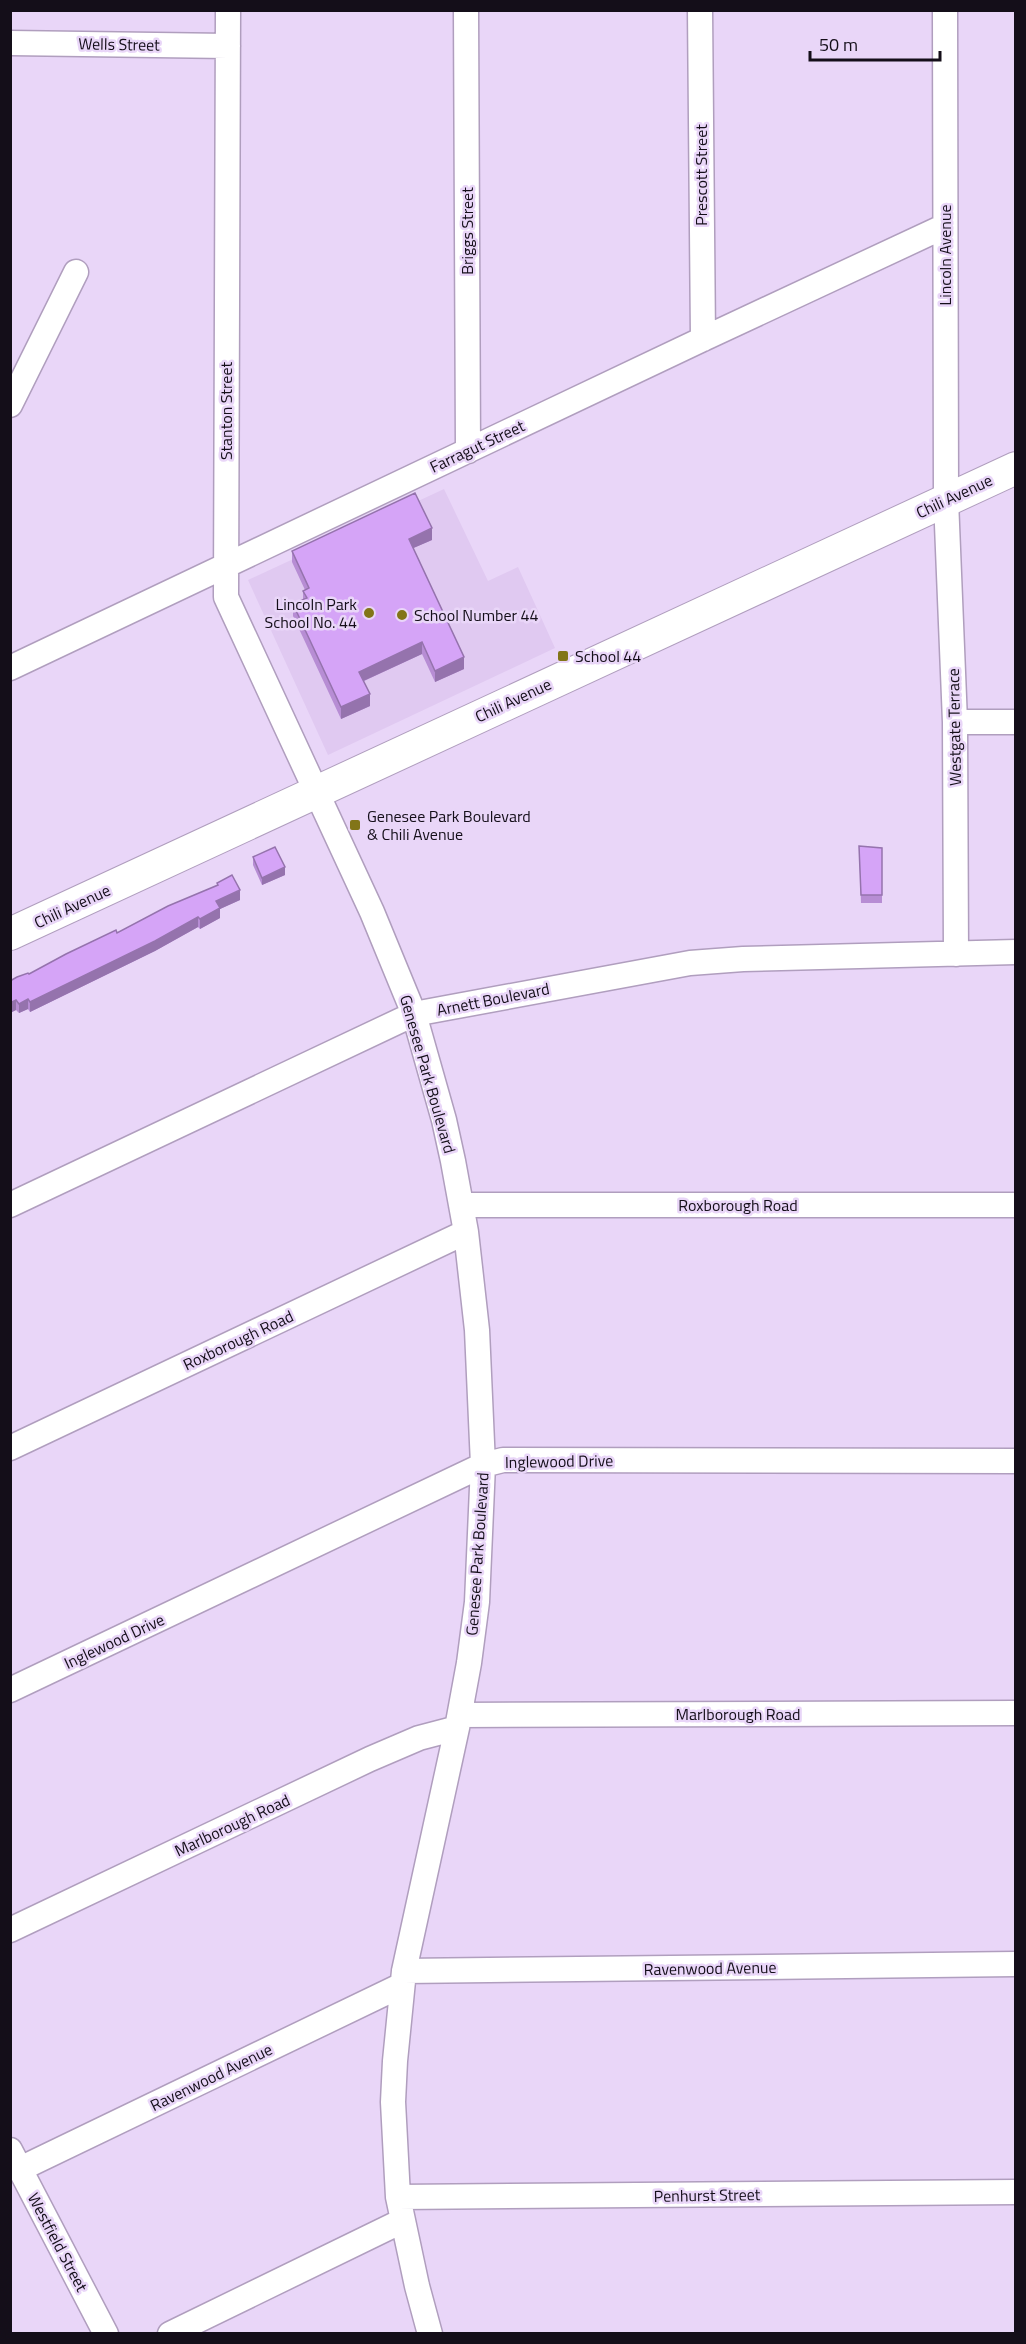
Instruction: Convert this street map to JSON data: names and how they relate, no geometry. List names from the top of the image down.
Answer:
{
  "streets": {
    "main road": ["Chili Avenue"],
    "street": [
      "Wells Street",
      "Prescott Street",
      "Briggs Street",
      "Lincoln Avenue",
      "Stanton Street",
      "Farragut Street",
      "Westgate Terrace",
      "Arnett Boulevard",
      "Genesee Park Boulevard",
      "Roxborough Road",
      "Inglewood Drive",
      "Marlborough Road",
      "Ravenwood Avenue",
      "Penhurst Street",
      "Westfield Street"
    ]
  },
  "crossings": [
    ["Wells Street", "Stanton Street"],
    ["Prescott Street", "Farragut Street"],
    ["Briggs Street", "Farragut Street"],
    ["Lincoln Avenue", "Farragut Street"],
    ["Lincoln Avenue", "Chili Avenue"],
    ["Lincoln Avenue", "Westgate Terrace"],
    ["Stanton Street", "Farragut Street"],
    ["Stanton Street", "Chili Avenue"],
    ["Stanton Street", "Genesee Park Boulevard"],
    ["Chili Avenue", "Westgate Terrace"],
    ["Chili Avenue", "Genesee Park Boulevard"],
    ["Westgate Terrace", "Arnett Boulevard"],
    ["Arnett Boulevard", "Genesee Park Boulevard"],
    ["Genesee Park Boulevard", "Roxborough Road"],
    ["Genesee Park Boulevard", "Inglewood Drive"],
    ["Genesee Park Boulevard", "Marlborough Road"],
    ["Genesee Park Boulevard", "Ravenwood Avenue"],
    ["Genesee Park Boulevard", "Penhurst Street"],
    ["Ravenwood Avenue", "Westfield Street"]
  ],
  "places": {
    "other": ["Lincoln Park School No. 44", "School Number 44"],
    "transit": ["School 44", "Genesee Park Boulevard & Chili Avenue"]
  },
  "scale_bar": "50 m"
}
